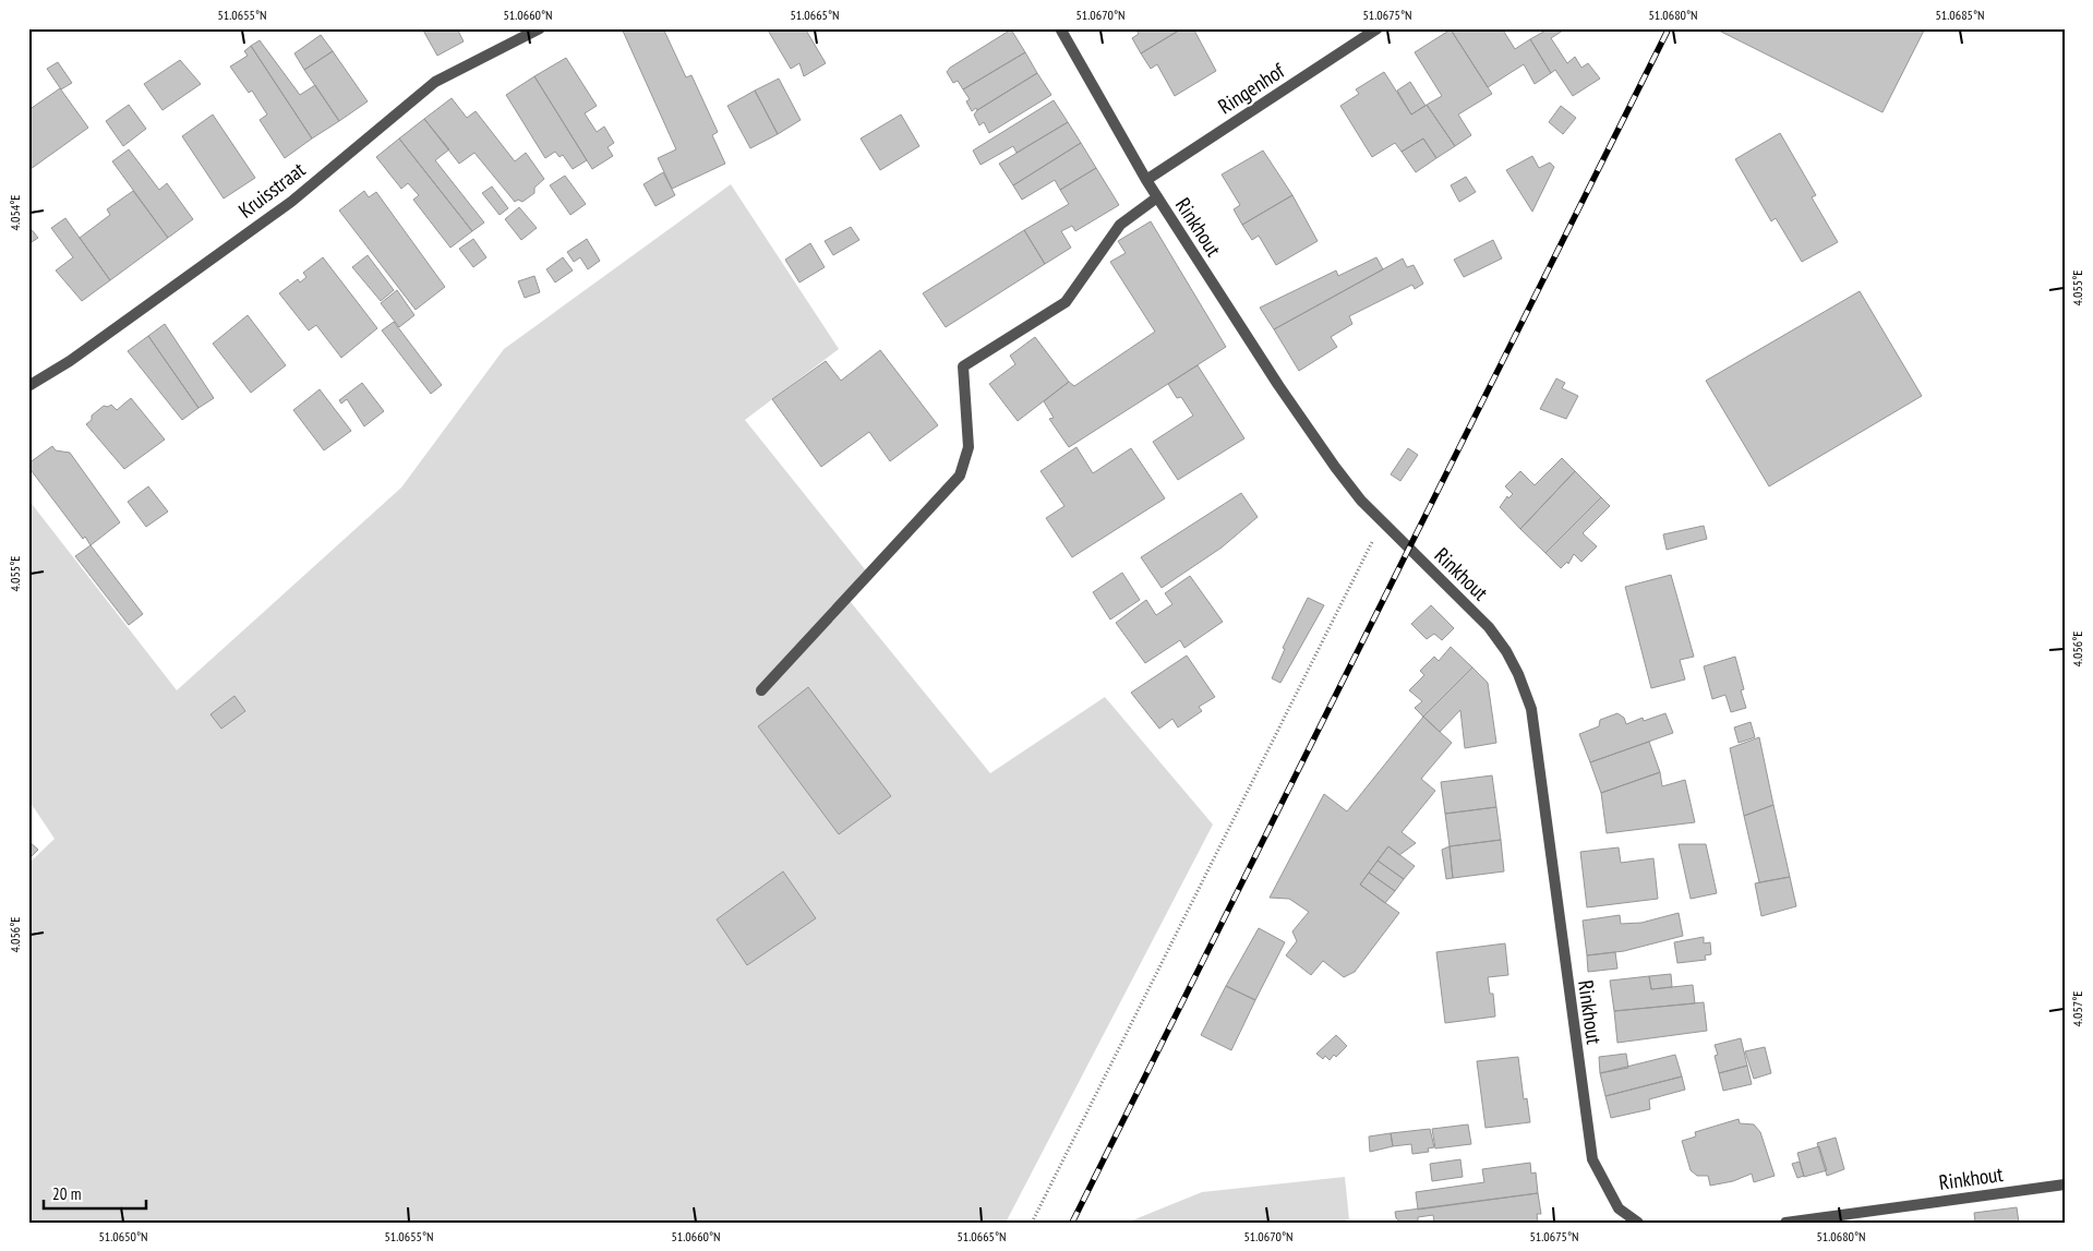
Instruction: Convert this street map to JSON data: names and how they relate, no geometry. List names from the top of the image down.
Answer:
{
  "streets": {
    "street": ["Ringenhof", "Kruisstraat", "Rinkhout"]
  },
  "crossings": [
    ["Ringenhof", "Rinkhout"]
  ],
  "scale_bar": "20 m",
  "coordinates": [
    "51.0655°N",
    "51.0660°N",
    "51.0665°N",
    "51.0670°N",
    "51.0675°N",
    "51.0680°N",
    "51.0685°N",
    "4.054°E",
    "4.055°E",
    "4.056°E",
    "4.057°E",
    "51.0650°N"
  ]
}
